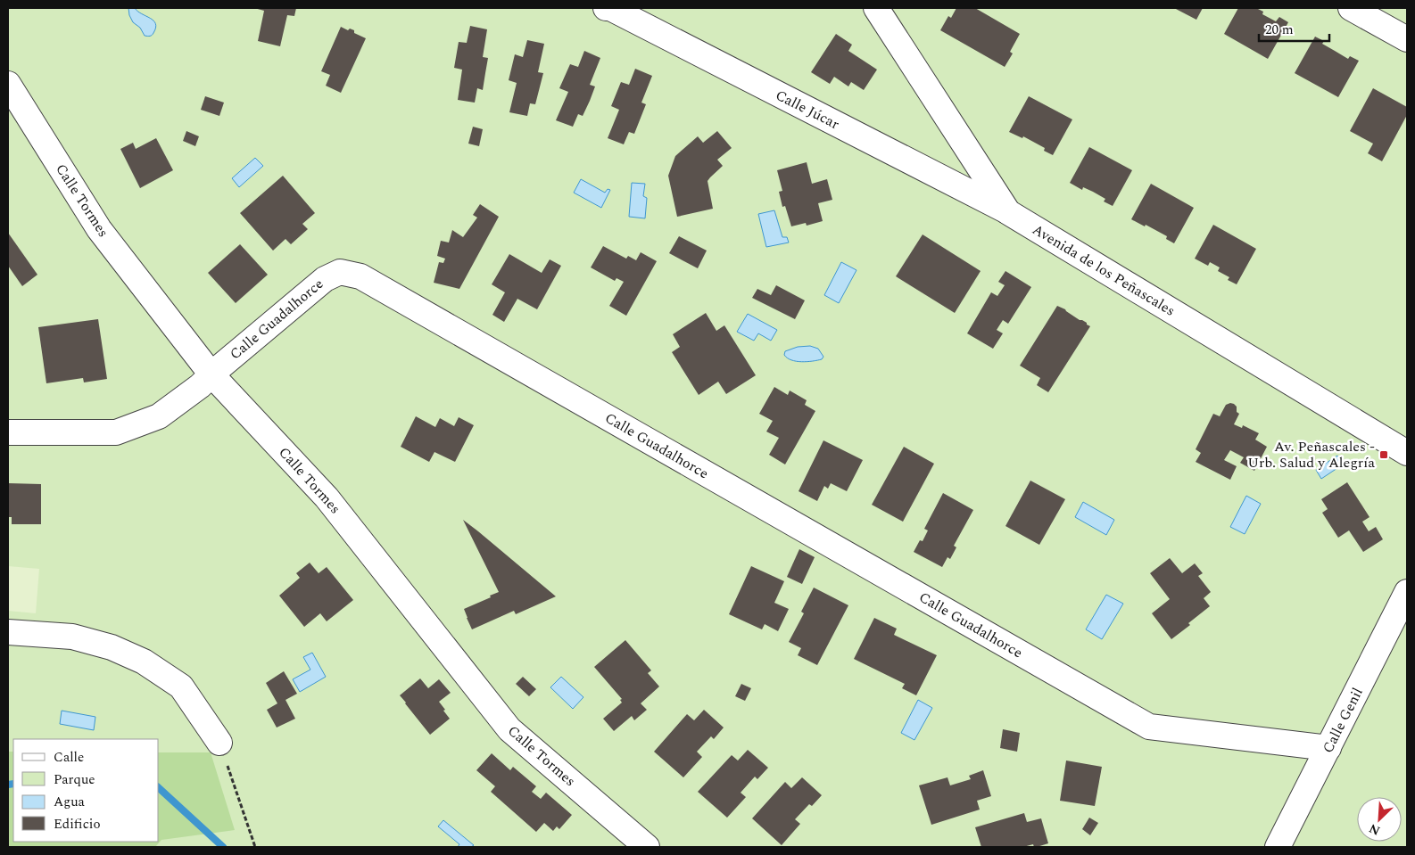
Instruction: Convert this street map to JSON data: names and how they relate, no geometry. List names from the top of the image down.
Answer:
{
  "streets": {
    "street": [
      "Calle Júcar",
      "Calle Tormes",
      "Avenida de los Peñascales",
      "Calle Guadalhorce",
      "Calle Genil"
    ]
  },
  "crossings": [
    ["Calle Júcar", "Avenida de los Peñascales"],
    ["Calle Tormes", "Calle Guadalhorce"],
    ["Calle Guadalhorce", "Calle Genil"]
  ],
  "places": {
    "transit": ["Av. Peñascales - Urb. Salud y Alegría"]
  },
  "legend": [
    "Calle",
    "Parque",
    "Agua",
    "Edificio"
  ],
  "scale_bar": "20 m",
  "north": "bottom left"
}
